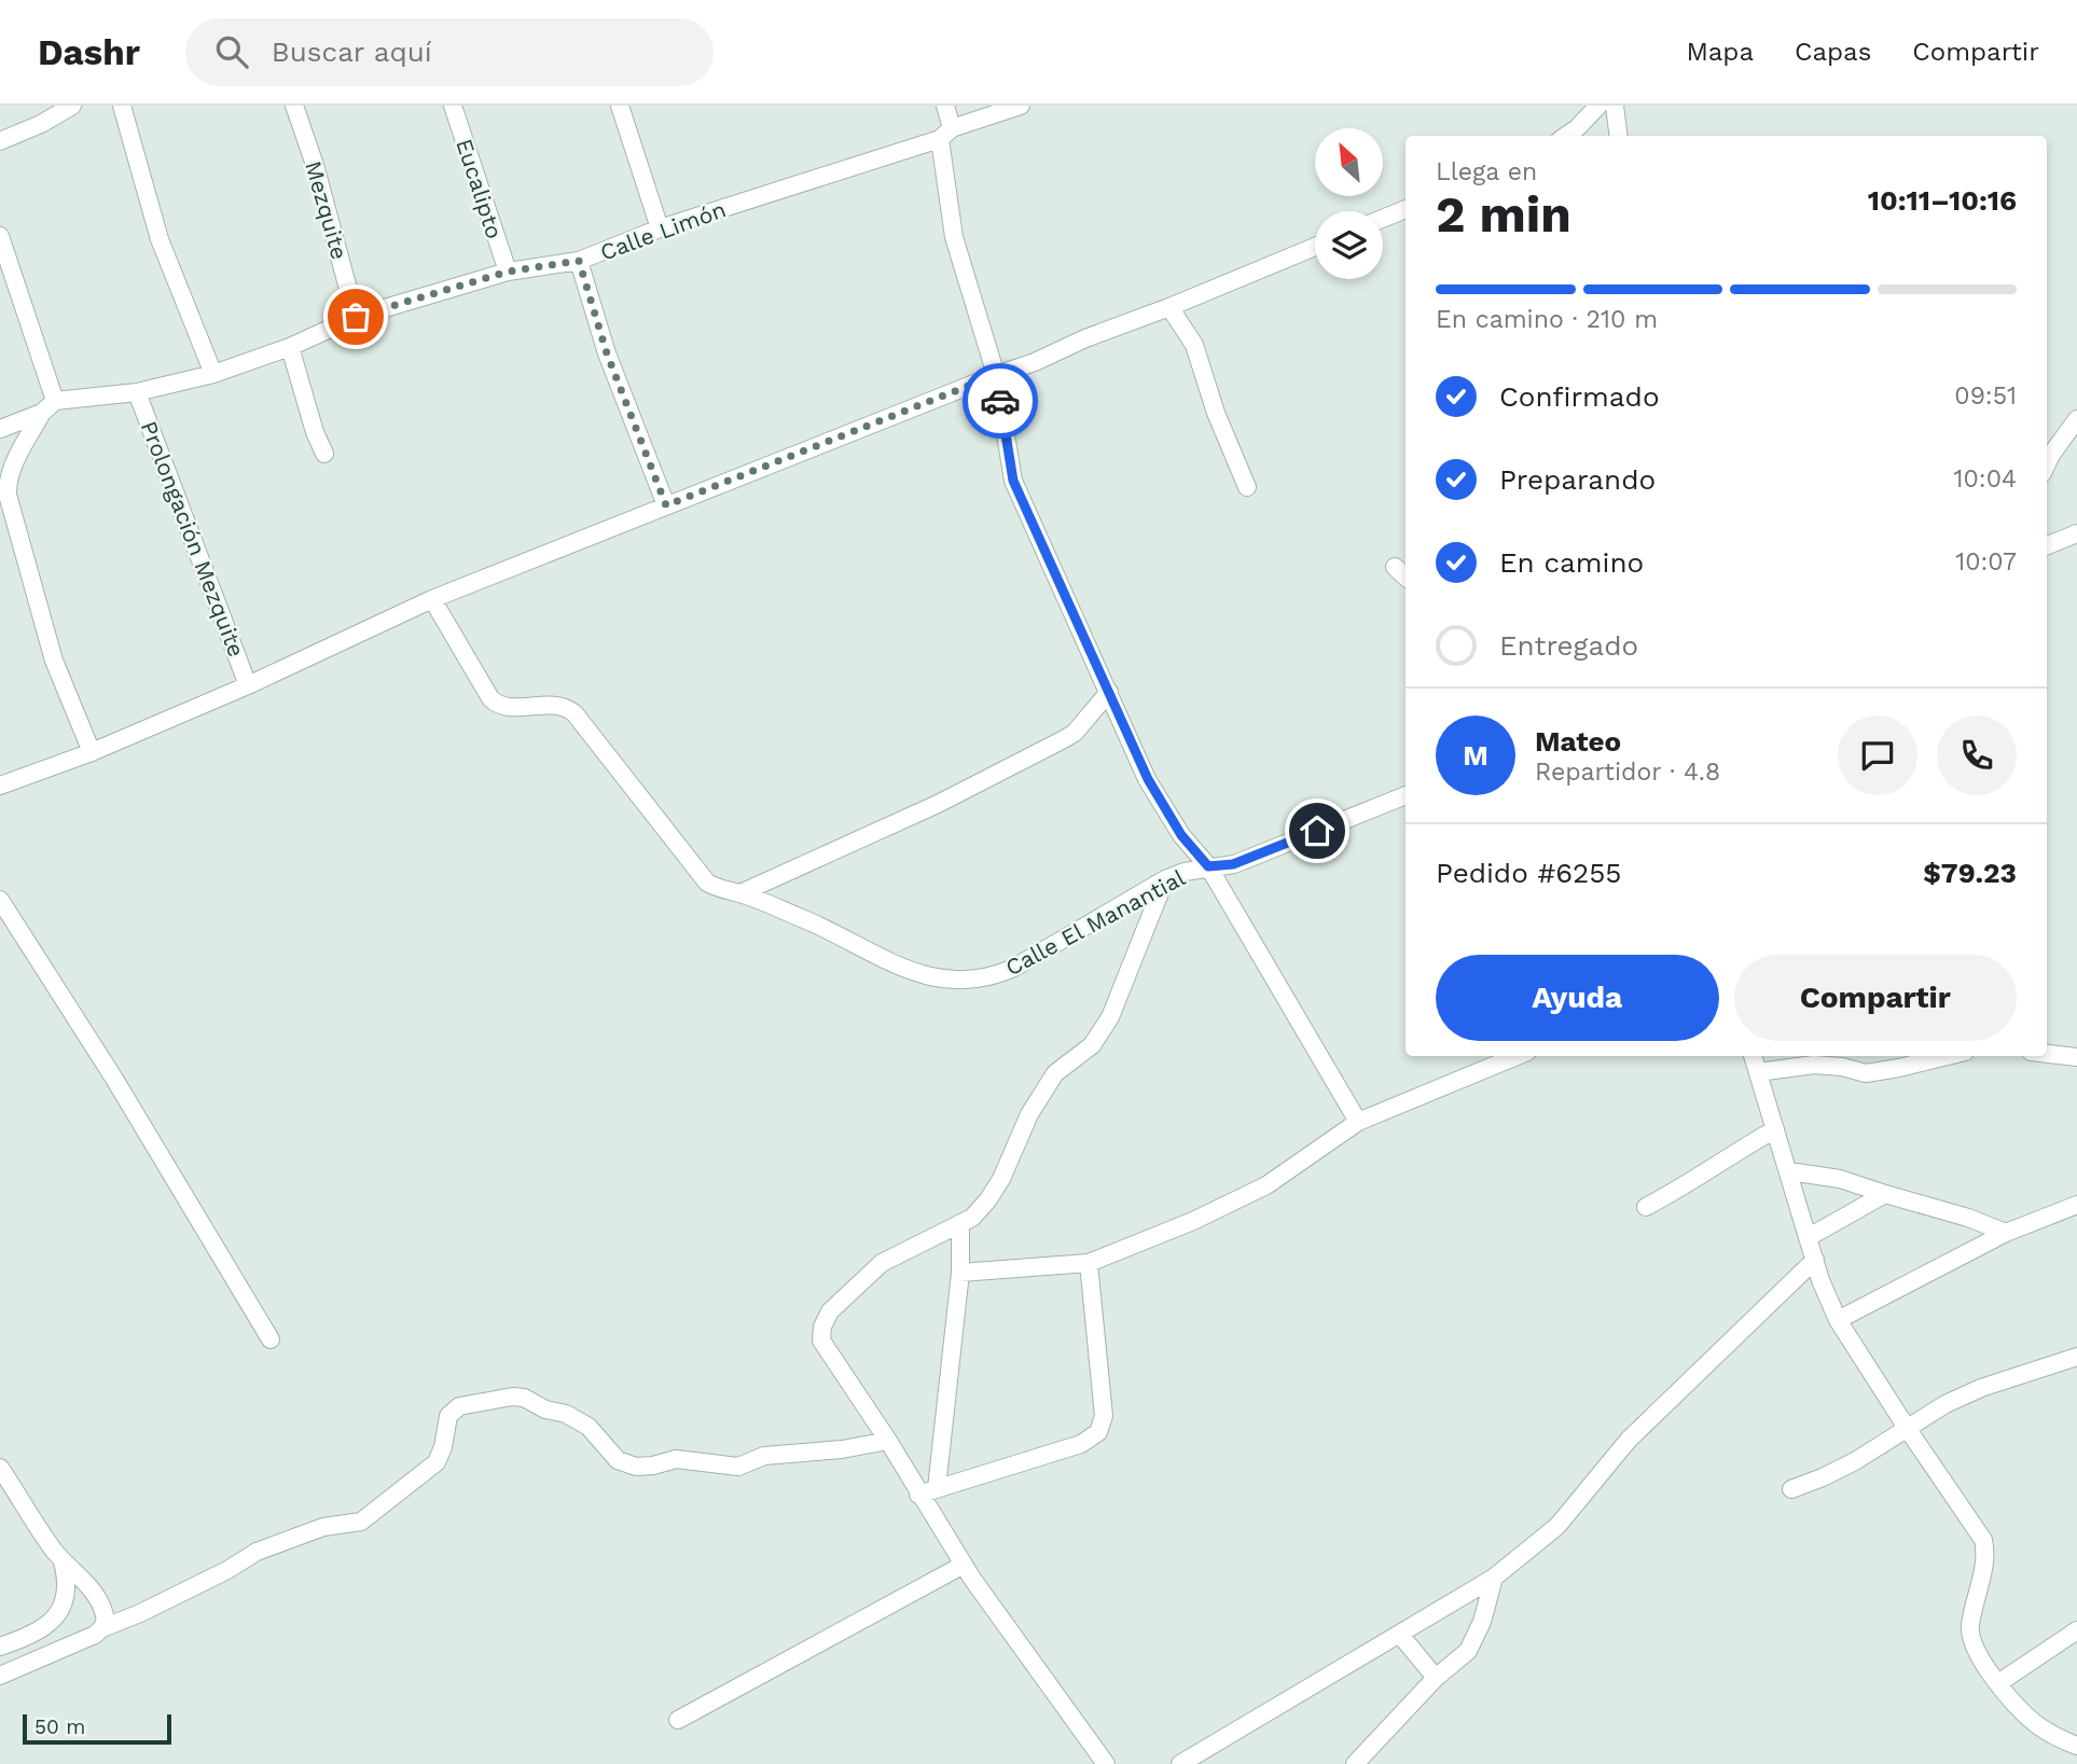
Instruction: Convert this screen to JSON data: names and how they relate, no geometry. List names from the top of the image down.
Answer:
{
  "streets": {
    "street": [
      "Eucalipto",
      "Mezquite",
      "Calle Limón",
      "Prolongación Mezquite",
      "Calle El Manantial"
    ]
  },
  "crossings": [
    ["Eucalipto", "Calle Limón"],
    ["Mezquite", "Calle Limón"],
    ["Calle Limón", "Prolongación Mezquite"]
  ],
  "scale_bar": "50 m",
  "north": "top left",
  "page": {
    "header": "Dashr",
    "search": "Buscar aquí",
    "nav": ["Mapa", "Capas", "Compartir"],
    "heading": ["2 min", "Llega en", "10:11–10:16"],
    "panel": [
      "Mateo",
      "Repartidor · 4.8",
      "Pedido #6255",
      "$79.23"
    ],
    "bar": "En camino · 210 m",
    "list": [
      ["Confirmado", "09:51"],
      ["Preparando", "10:04"],
      ["En camino", "10:07"],
      "Entregado"
    ],
    "round": "M",
    "buttons": ["Ayuda", "Compartir"],
    "scale": "50 m"
  }
}
